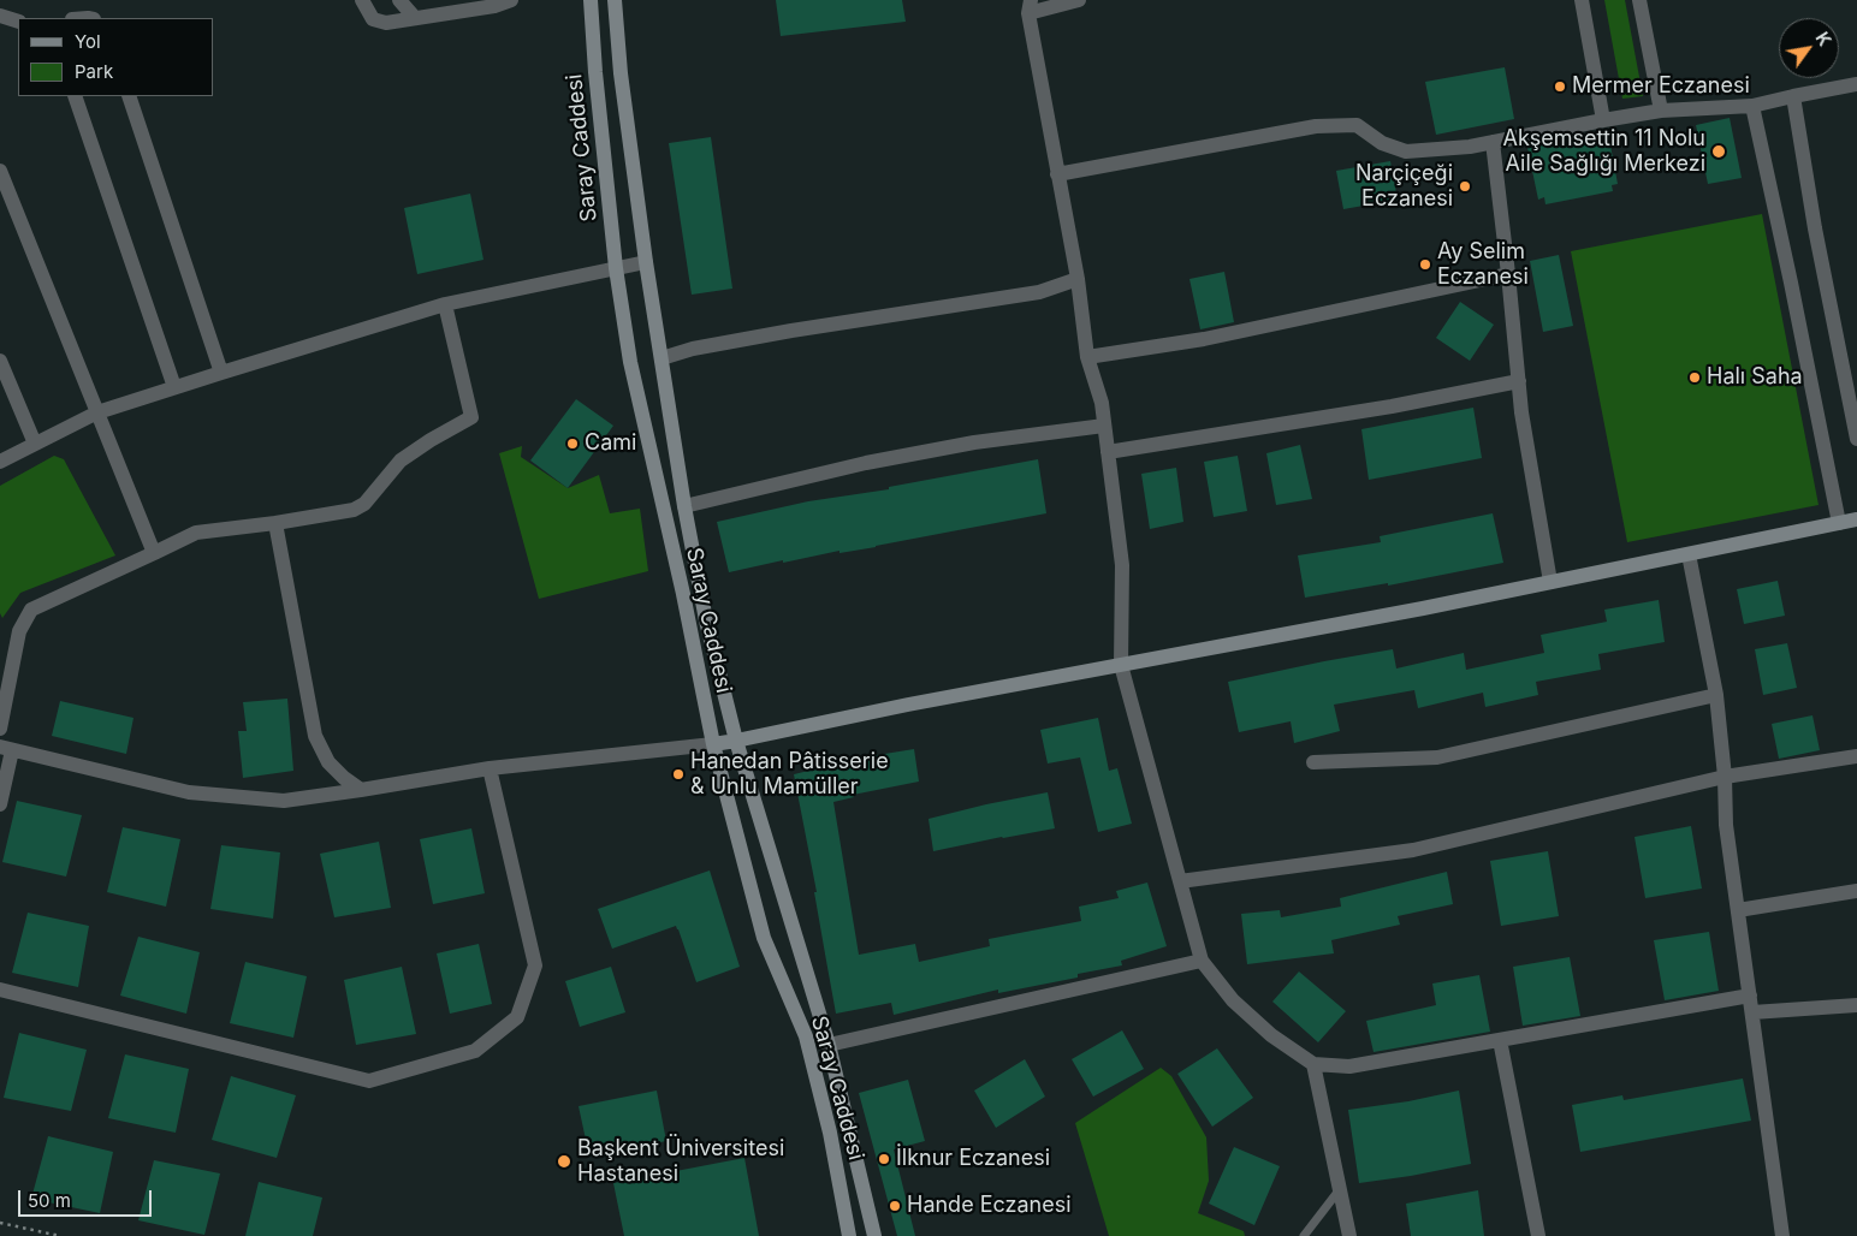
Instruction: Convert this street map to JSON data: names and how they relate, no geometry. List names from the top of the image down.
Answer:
{
  "streets": {
    "street": ["Saray Caddesi"]
  },
  "places": [
    "Mermer Eczanesi",
    "Akşemsettin 11 Nolu Aile Sağlığı Merkezi",
    "Narçiçeği Eczanesi",
    "Ay Selim Eczanesi",
    "Halı Saha",
    "Cami",
    "Hanedan Pâtisserie & Unlu Mamüller",
    "İlknur Eczanesi",
    "Başkent Üniversitesi Hastanesi",
    "Hande Eczanesi"
  ],
  "legend": ["Yol", "Park"],
  "scale_bar": "50 m",
  "north": "top right"
}
